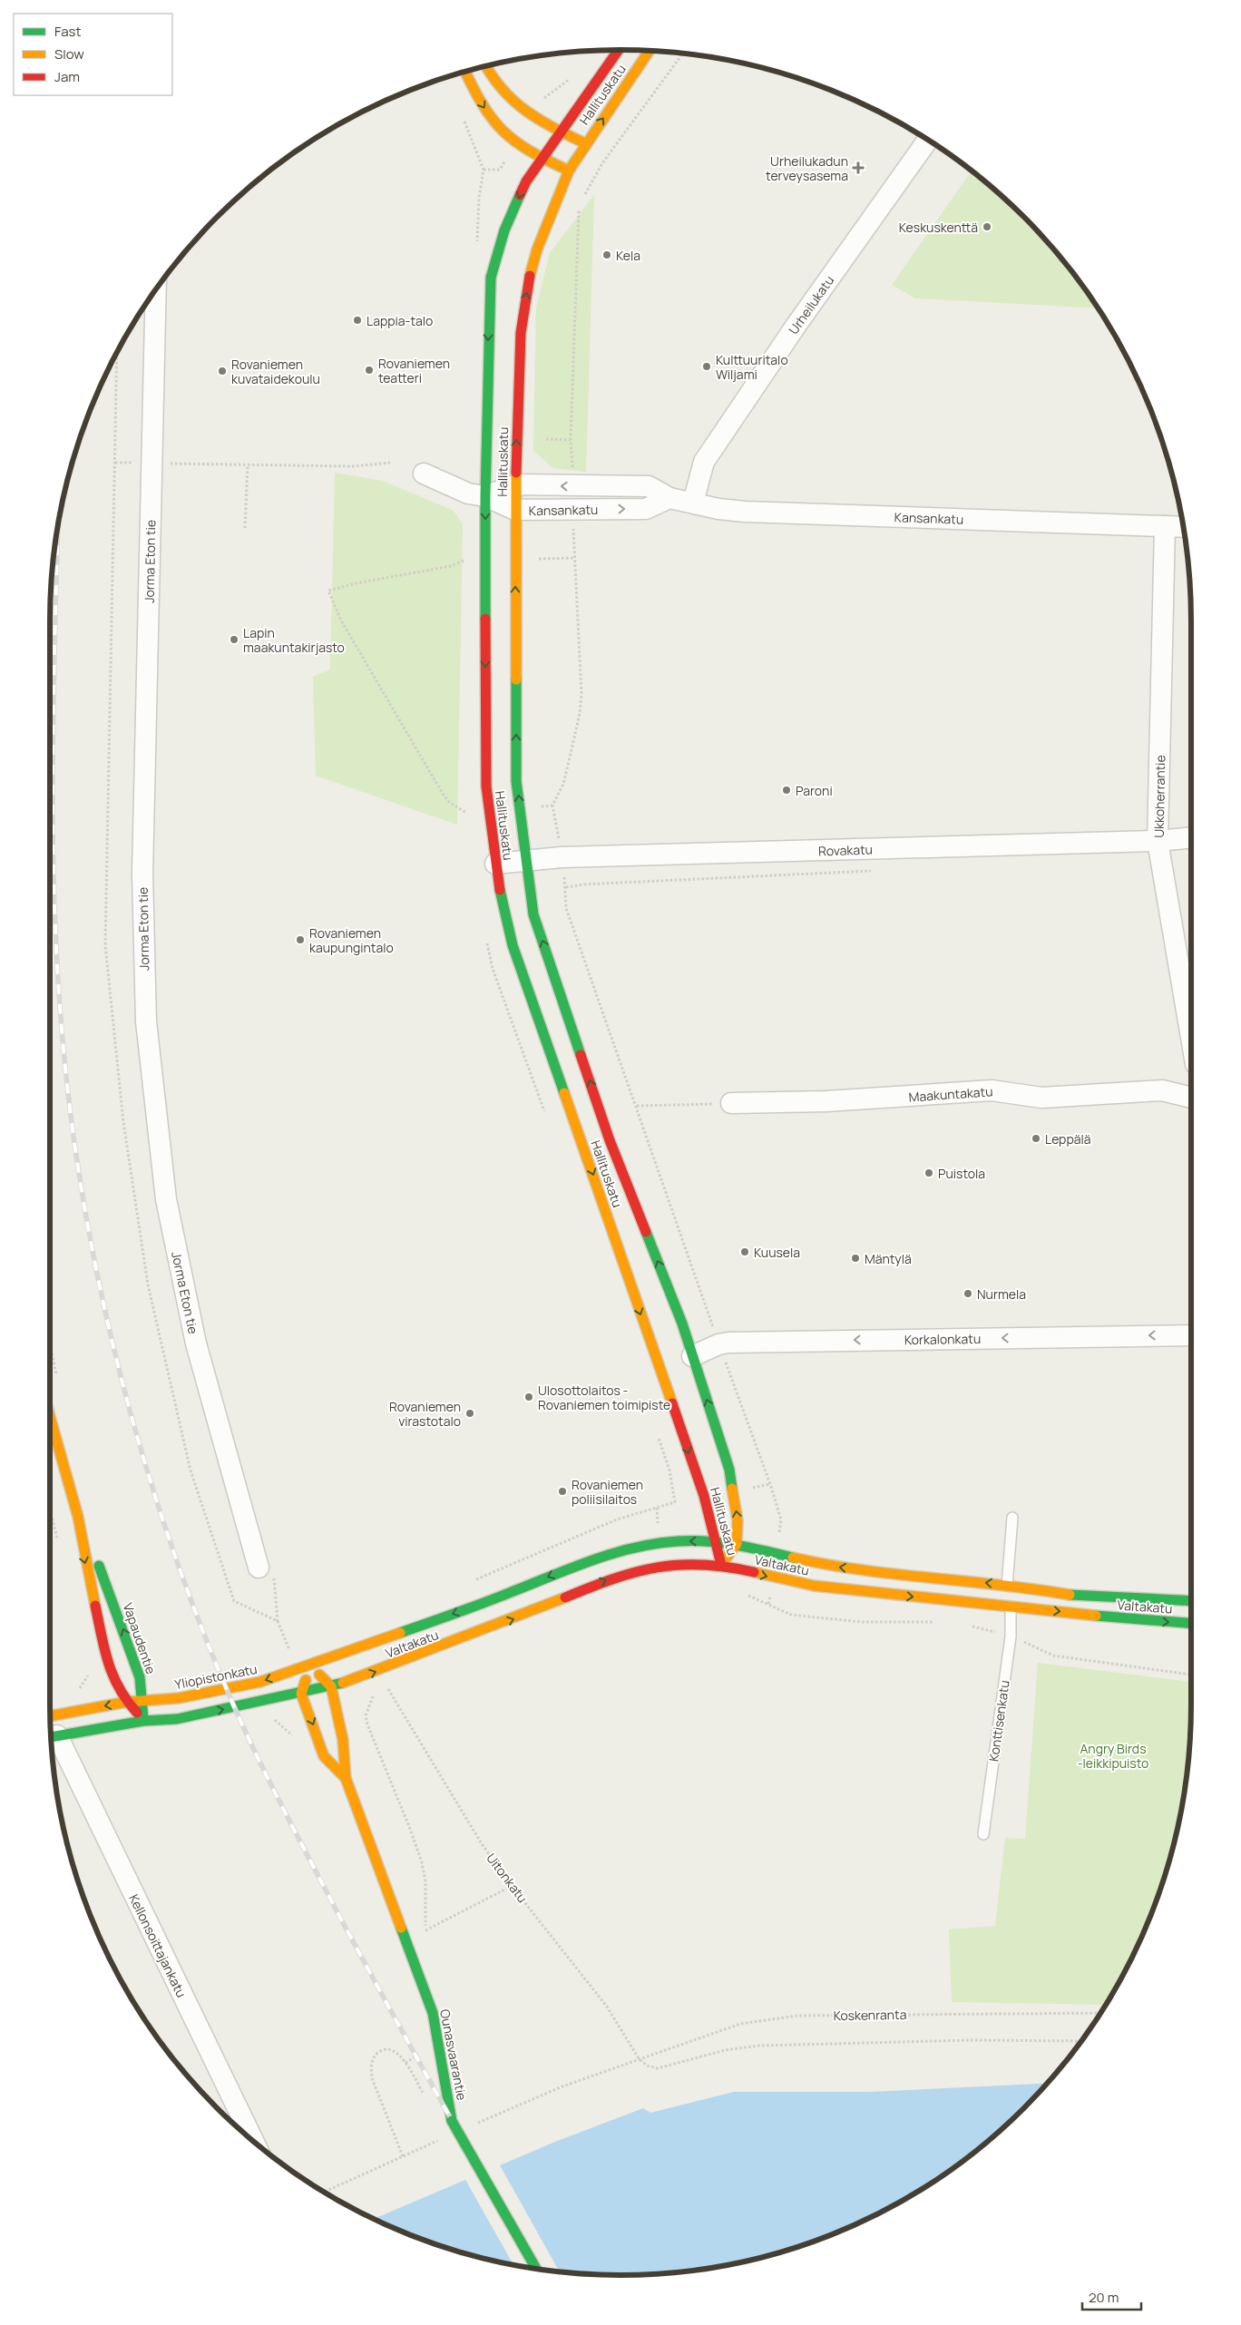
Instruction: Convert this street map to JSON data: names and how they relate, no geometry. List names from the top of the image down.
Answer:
{
  "streets": {
    "main road": [
      "Hallituskatu",
      "Valtakatu",
      "Vapaudentie",
      "Yliopistonkatu",
      "Ounasvaarantie"
    ],
    "street": [
      "Urheilukatu",
      "Kansankatu",
      "Jorma Eton tie",
      "Ukkoherrantie",
      "Rovakatu",
      "Maakuntakatu",
      "Korkalonkatu",
      "Kellonsoittajankatu"
    ],
    "lane": ["Konttisenkatu"],
    "path": ["Uitonkatu", "Koskenranta"]
  },
  "crossings": [
    ["Hallituskatu", "Kansankatu"],
    ["Hallituskatu", "Rovakatu"],
    ["Hallituskatu", "Korkalonkatu"],
    ["Hallituskatu", "Valtakatu"],
    ["Urheilukatu", "Kansankatu"],
    ["Kansankatu", "Ukkoherrantie"],
    ["Ukkoherrantie", "Rovakatu"],
    ["Valtakatu", "Yliopistonkatu"],
    ["Valtakatu", "Konttisenkatu"],
    ["Valtakatu", "Ounasvaarantie"],
    ["Vapaudentie", "Yliopistonkatu"],
    ["Yliopistonkatu", "Ounasvaarantie"],
    ["Uitonkatu", "Koskenranta"]
  ],
  "one_way": ["Korkalonkatu"],
  "parks": ["Angry Birds -leikkipuisto"],
  "places": {
    "health": ["Urheilukadun terveysasema"],
    "other": [
      "Keskuskenttä",
      "Kela",
      "Lappia-talo",
      "Kulttuuritalo Wiljami",
      "Rovaniemen teatteri",
      "Rovaniemen kuvataidekoulu",
      "Lapin maakuntakirjasto",
      "Paroni",
      "Rovaniemen kaupungintalo",
      "Leppälä",
      "Puistola",
      "Kuusela",
      "Mäntylä",
      "Nurmela",
      "Ulosottolaitos - Rovaniemen toimipiste",
      "Rovaniemen virastotalo",
      "Rovaniemen poliisilaitos"
    ]
  },
  "legend": ["Fast", "Slow", "Jam"],
  "scale_bar": "20 m"
}
